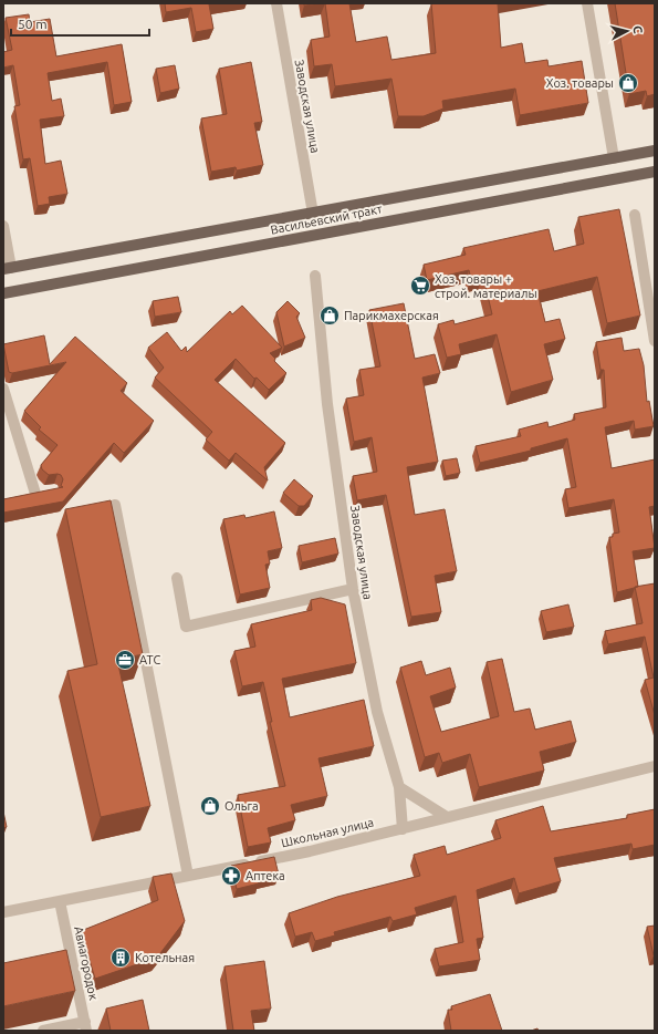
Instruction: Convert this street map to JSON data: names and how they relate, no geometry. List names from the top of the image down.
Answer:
{
  "streets": {
    "main road": ["Васильевский тракт"],
    "street": ["Заводская улица", "Школьная улица", "Авиагородок"]
  },
  "crossings": [
    ["Заводская улица", "Васильевский тракт"],
    ["Заводская улица", "Школьная улица"],
    ["Школьная улица", "Авиагородок"]
  ],
  "places": {
    "shop": ["Хоз. товары", "Парикмахерская", "Ольга"],
    "supermarket": ["Хоз. товары + строй. материалы"],
    "office": ["АТС"],
    "pharmacy": ["Аптека"],
    "building": ["Котельная"]
  },
  "scale_bar": "50 m",
  "north": "right"
}
